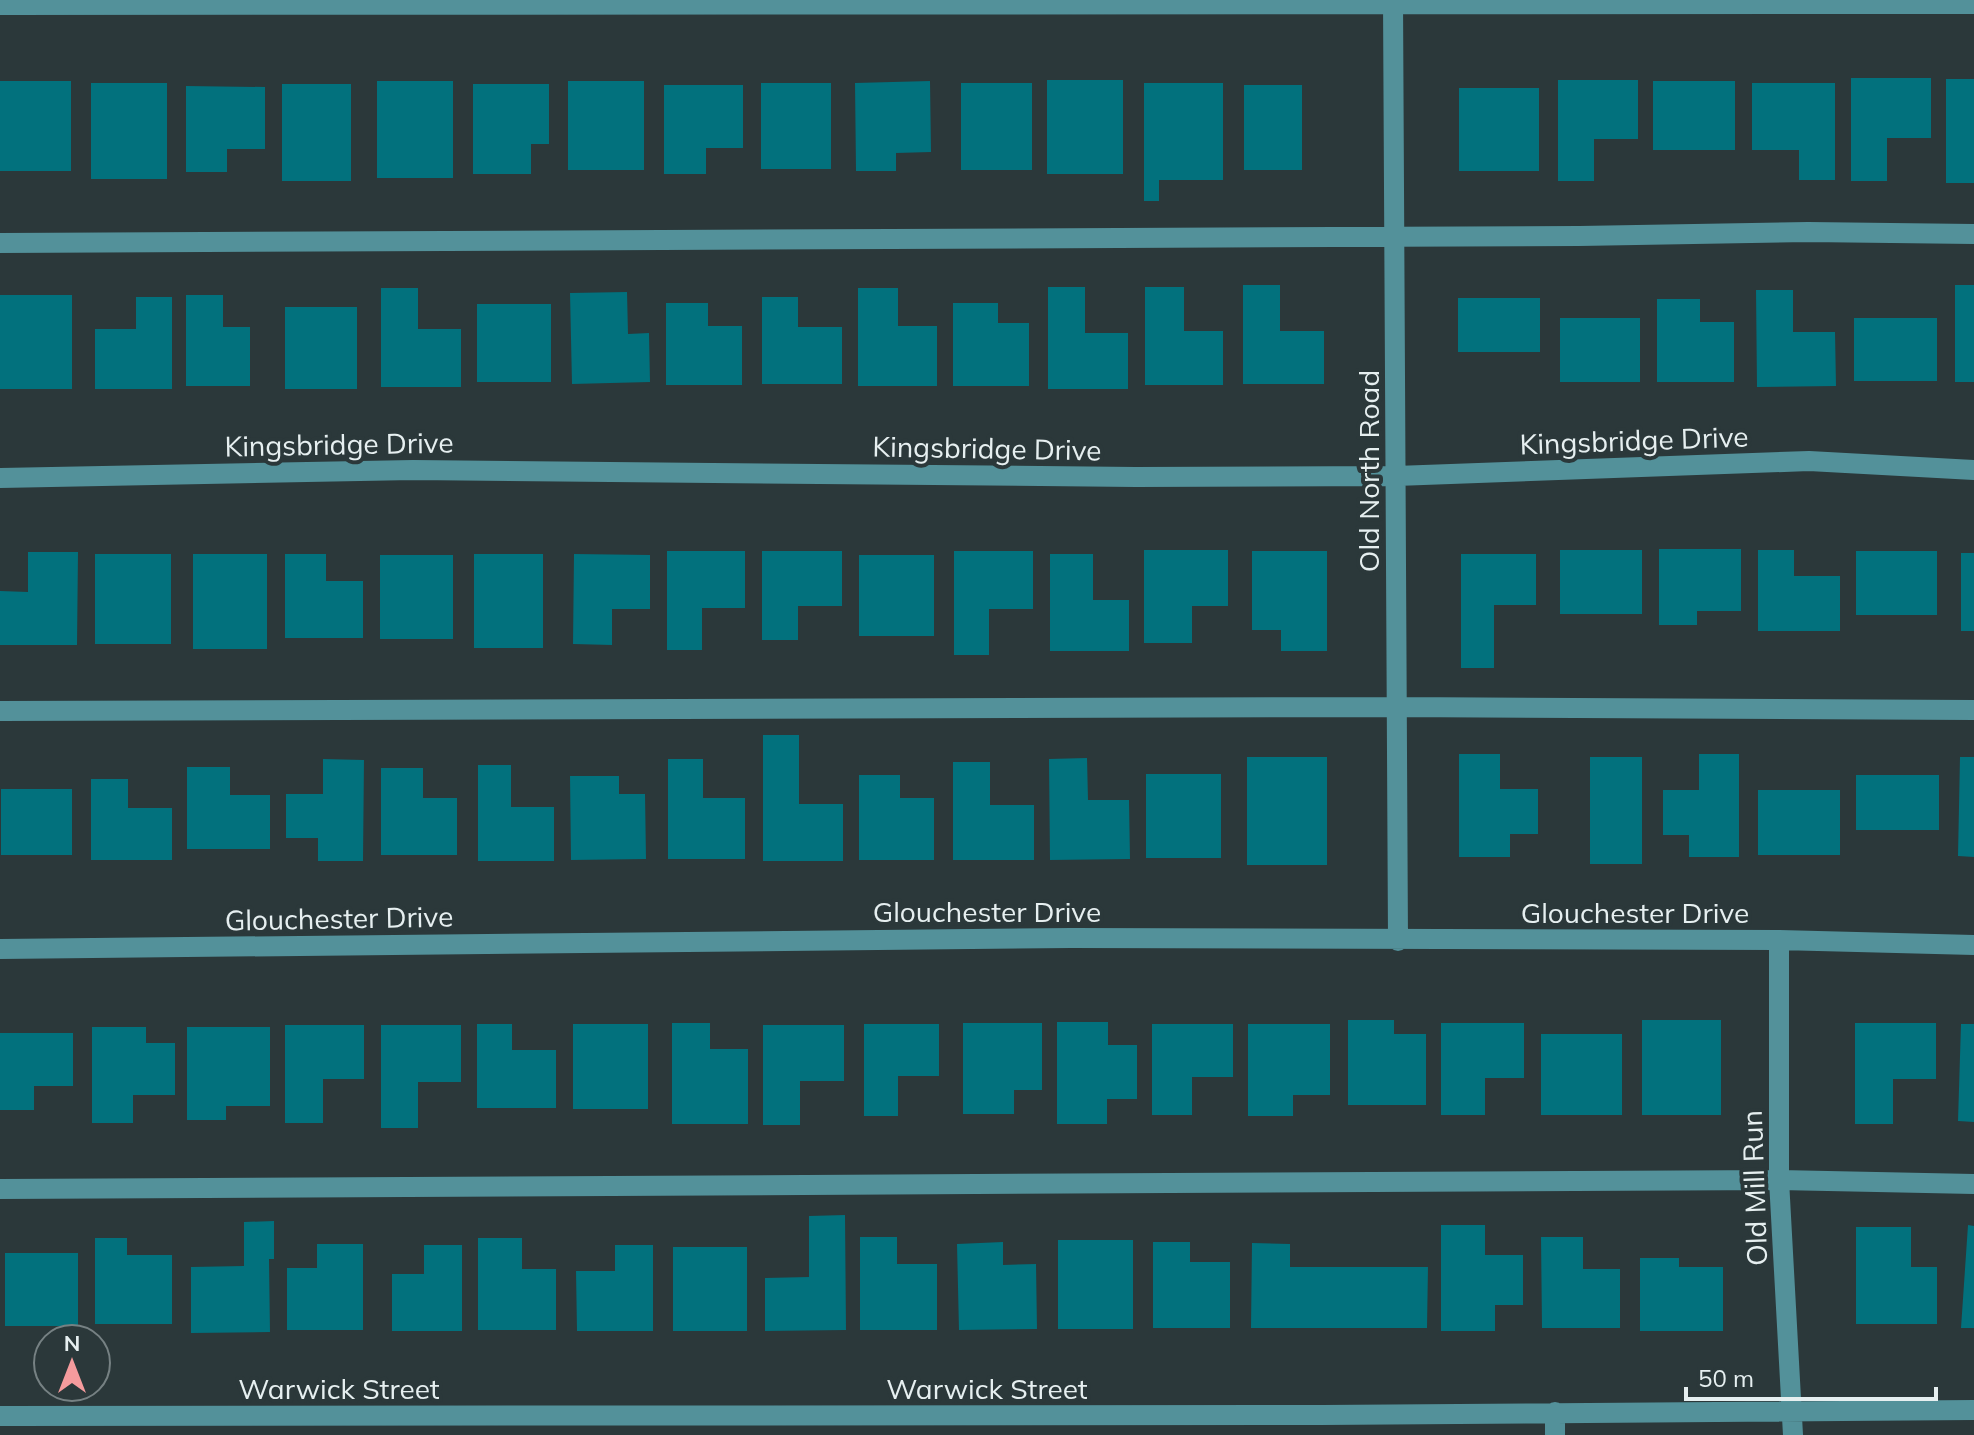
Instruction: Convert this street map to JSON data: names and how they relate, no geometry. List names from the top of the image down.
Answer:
{
  "streets": {
    "street": [
      "Kingsbridge Drive",
      "Old North Road",
      "Glouchester Drive",
      "Old Mill Run",
      "Warwick Street"
    ]
  },
  "crossings": [
    ["Kingsbridge Drive", "Old North Road"],
    ["Old North Road", "Glouchester Drive"],
    ["Glouchester Drive", "Old Mill Run"],
    ["Old Mill Run", "Warwick Street"]
  ],
  "scale_bar": "50 m",
  "north": "top"
}
